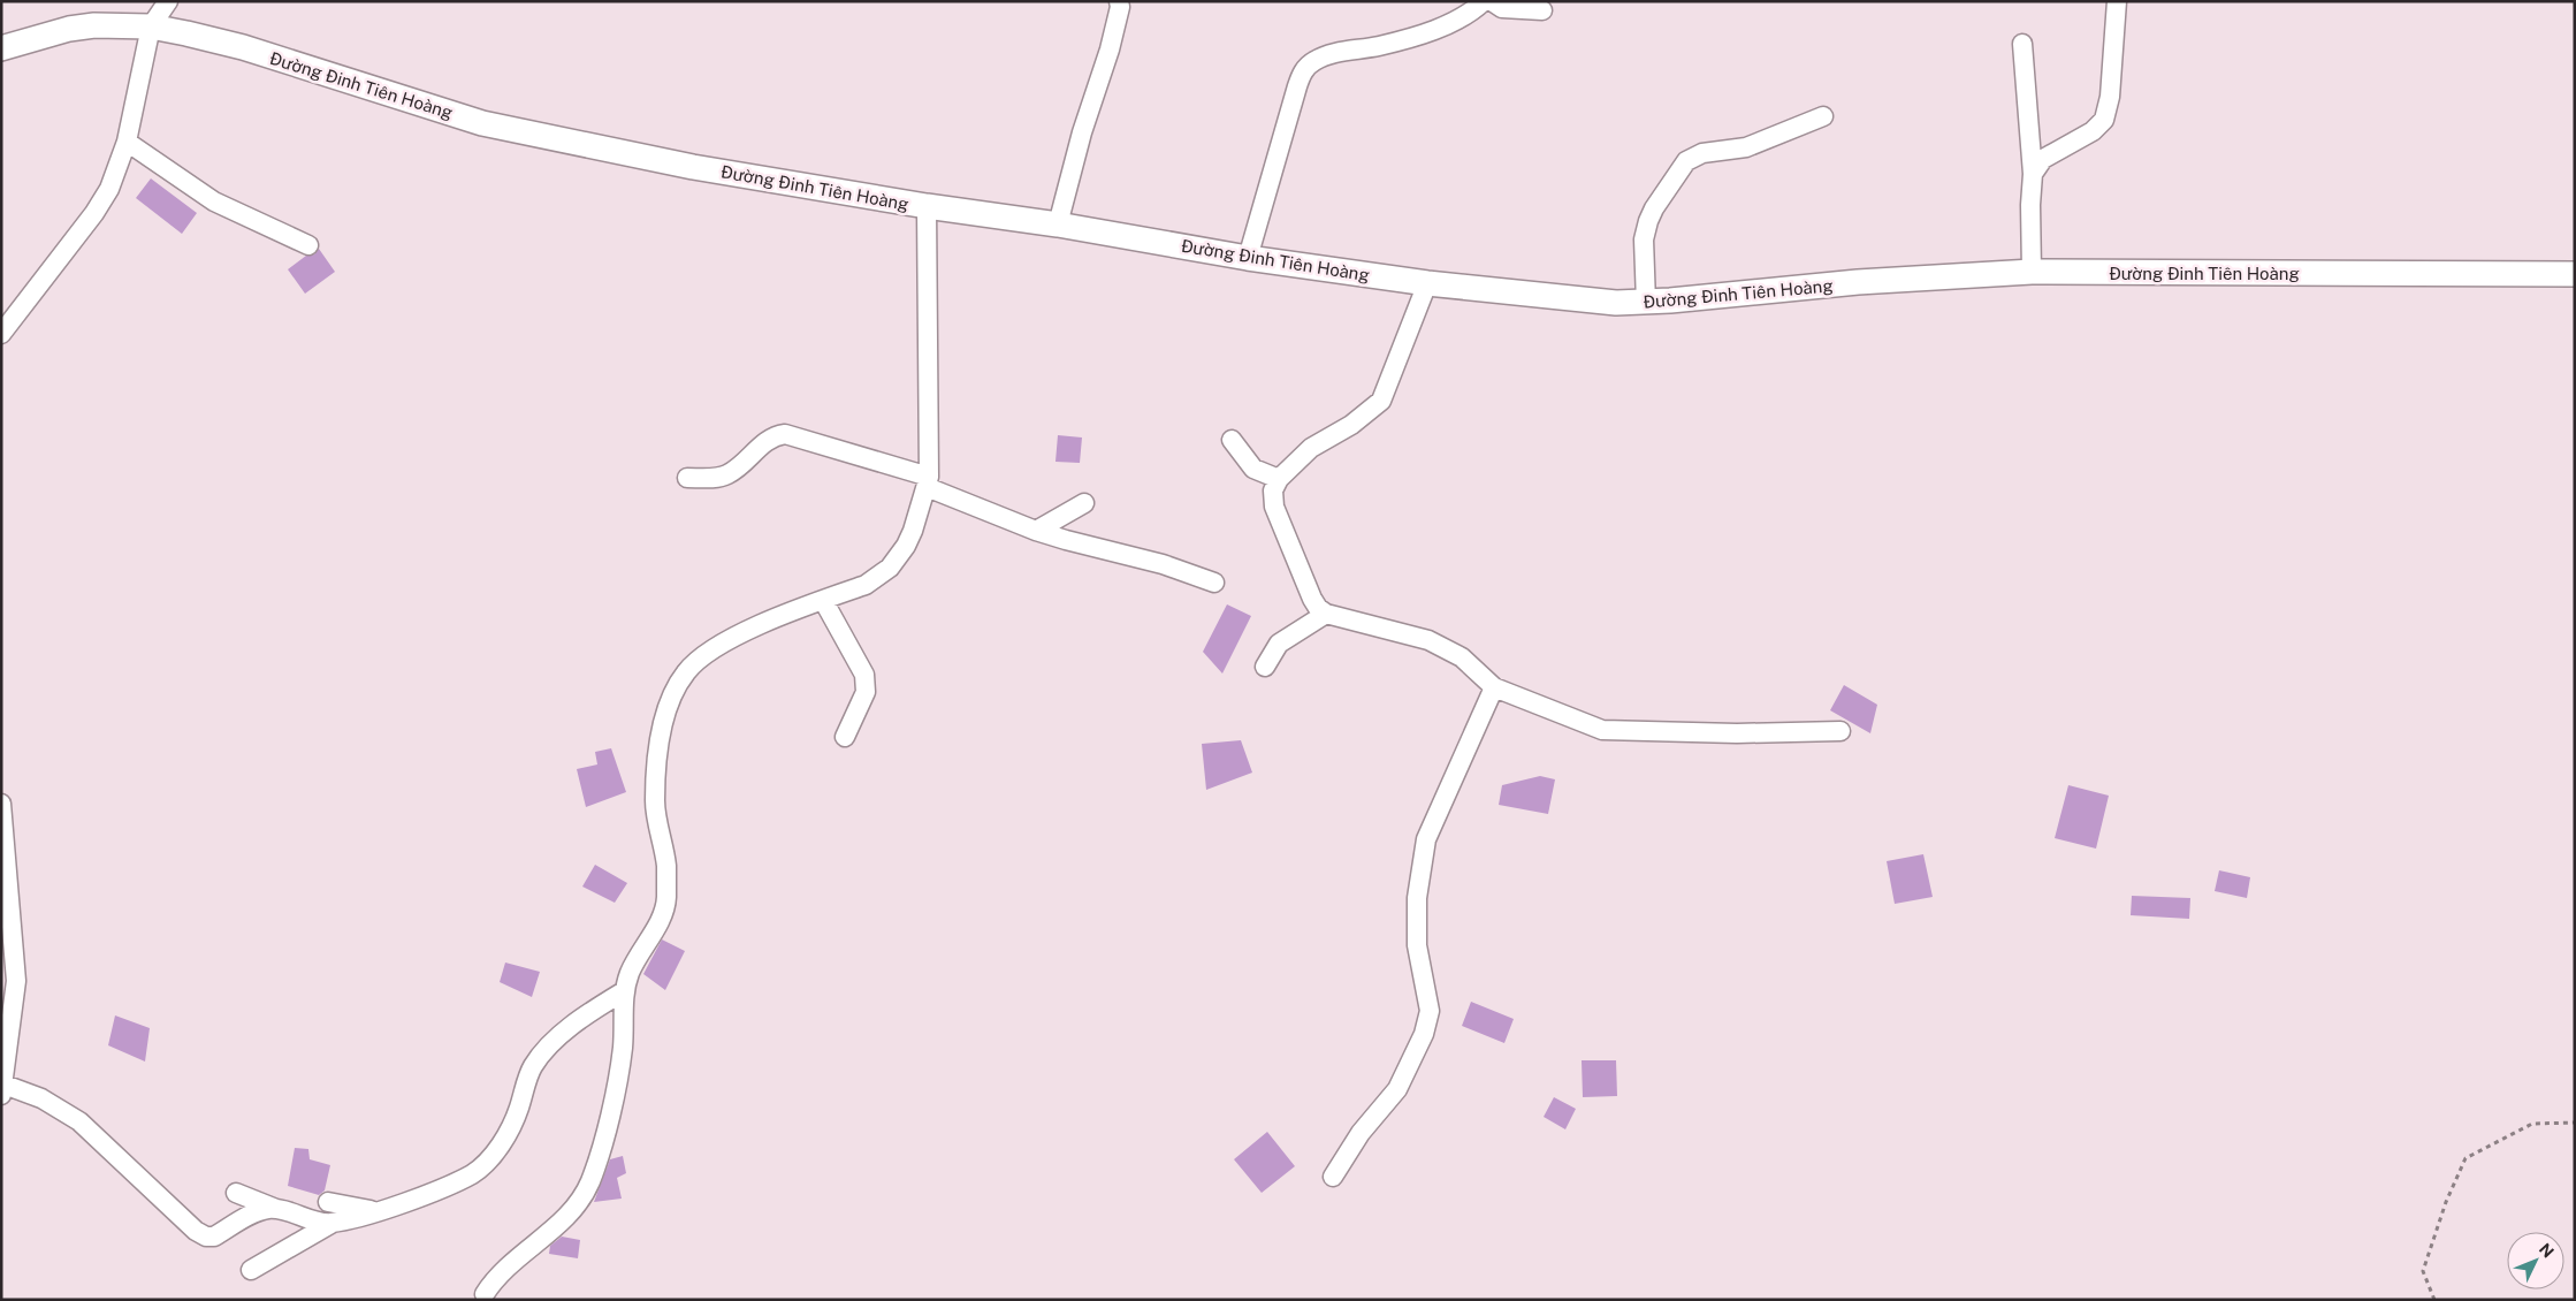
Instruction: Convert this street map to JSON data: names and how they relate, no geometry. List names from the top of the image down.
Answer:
{
  "streets": {
    "main road": ["Đường Đinh Tiên Hoàng"]
  },
  "north": "top right"
}
